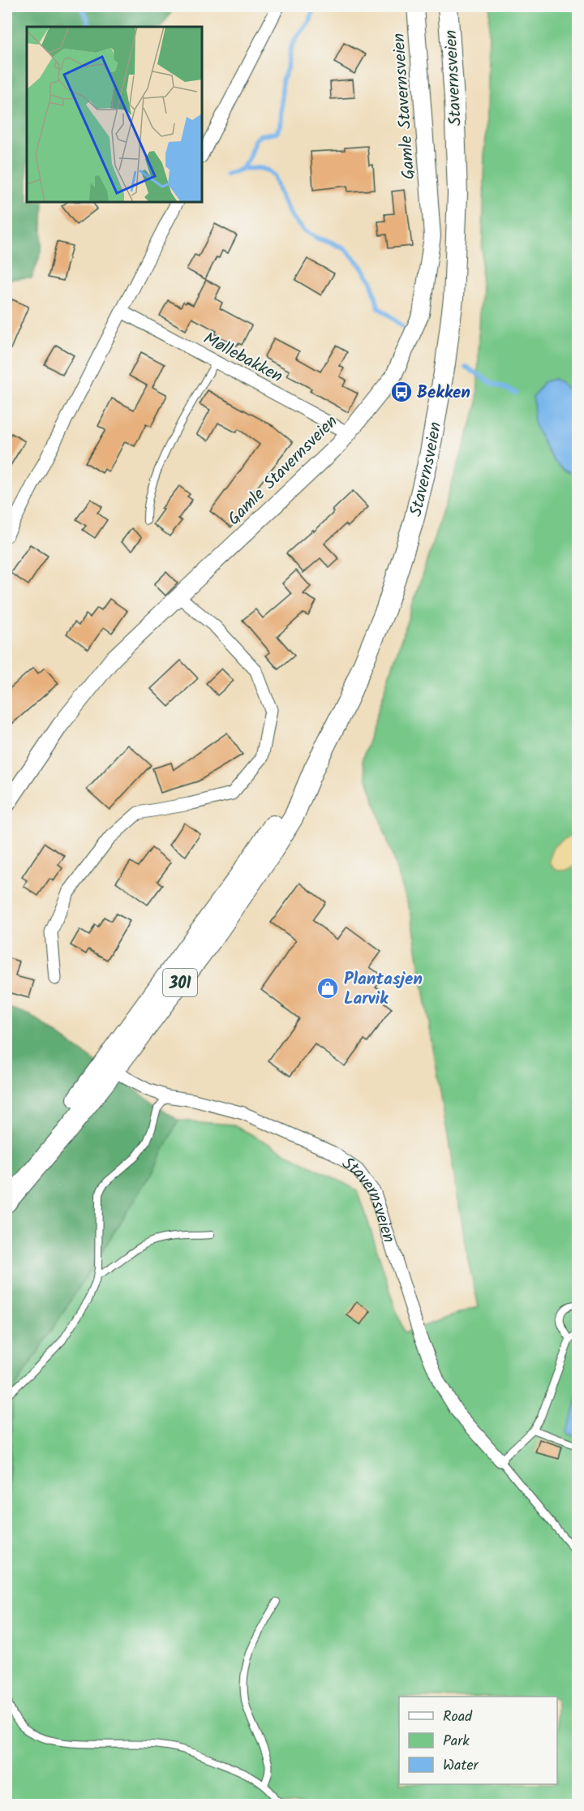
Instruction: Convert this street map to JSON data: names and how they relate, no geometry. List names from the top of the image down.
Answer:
{
  "streets": {
    "main road": ["Stavernsveien", "301"],
    "street": ["Gamle Stavernsveien", "Møllebakken"]
  },
  "crossings": [
    ["Gamle Stavernsveien", "Møllebakken"]
  ],
  "places": {
    "bus stop": ["Bekken"],
    "shop": ["Plantasjen Larvik"]
  },
  "legend": ["Road", "Park", "Water"]
}
